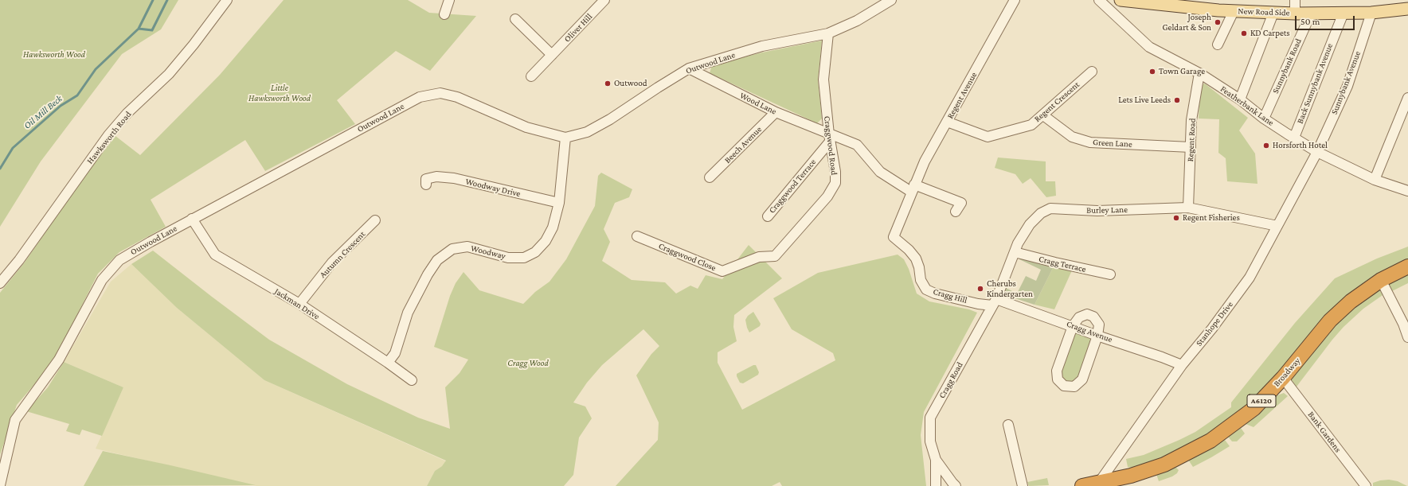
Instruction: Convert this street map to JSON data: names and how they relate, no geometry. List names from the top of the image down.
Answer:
{
  "streets": {
    "highway": ["Broadway", "A6120"],
    "main road": ["New Road Side"],
    "street": [
      "Oliver Hill",
      "Outwood Lane",
      "Sunnybank Road",
      "Sunnybank Avenue",
      "Back Sunnybank Avenue",
      "Regent Avenue",
      "Regent Crescent",
      "Wood Lane",
      "Featherbank Lane",
      "Hawksworth Road",
      "Regent Road",
      "Green Lane",
      "Beech Avenue",
      "Craggwood Road",
      "Craggwood Terrace",
      "Woodway Drive",
      "Burley Lane",
      "Woodway",
      "Autumn Crescent",
      "Craggwood Close",
      "Cragg Terrace",
      "Cragg Hill",
      "Jackman Drive",
      "Stanhope Drive",
      "Cragg Avenue",
      "Cragg Road",
      "Bank Gardens"
    ]
  },
  "crossings": [
    ["New Road Side", "Sunnybank Road"],
    ["New Road Side", "Sunnybank Avenue"],
    ["New Road Side", "Back Sunnybank Avenue"],
    ["Outwood Lane", "Wood Lane"],
    ["Outwood Lane", "Craggwood Road"],
    ["Outwood Lane", "Woodway"],
    ["Outwood Lane", "Jackman Drive"],
    ["Sunnybank Road", "Featherbank Lane"],
    ["Sunnybank Avenue", "Featherbank Lane"],
    ["Sunnybank Avenue", "Stanhope Drive"],
    ["Back Sunnybank Avenue", "Featherbank Lane"],
    ["Regent Avenue", "Regent Crescent"],
    ["Regent Avenue", "Wood Lane"],
    ["Regent Avenue", "Cragg Hill"],
    ["Regent Crescent", "Green Lane"],
    ["Wood Lane", "Beech Avenue"],
    ["Wood Lane", "Craggwood Road"],
    ["Wood Lane", "Craggwood Terrace"],
    ["Wood Lane", "Cragg Hill"],
    ["Featherbank Lane", "Regent Road"],
    ["Featherbank Lane", "Stanhope Drive"],
    ["Regent Road", "Green Lane"],
    ["Regent Road", "Burley Lane"],
    ["Craggwood Road", "Craggwood Terrace"],
    ["Craggwood Road", "Craggwood Close"],
    ["Woodway Drive", "Woodway"],
    ["Burley Lane", "Cragg Terrace"],
    ["Burley Lane", "Cragg Hill"],
    ["Burley Lane", "Stanhope Drive"],
    ["Burley Lane", "Cragg Avenue"],
    ["Burley Lane", "Cragg Road"],
    ["Woodway", "Jackman Drive"],
    ["Autumn Crescent", "Jackman Drive"],
    ["Cragg Hill", "Cragg Avenue"],
    ["Cragg Hill", "Cragg Road"],
    ["Stanhope Drive", "Cragg Avenue"],
    ["Stanhope Drive", "Broadway"],
    ["Cragg Avenue", "Cragg Road"],
    ["Broadway", "Bank Gardens"]
  ],
  "water": ["Oil Mill Beck"],
  "parks": ["Hawksworth Wood", "Little Hawksworth Wood", "Cragg Wood"],
  "places": [
    "Joseph Geldart & Son",
    "KD Carpets",
    "Town Garage",
    "Outwood",
    "Lets Live Leeds",
    "Horsforth Hotel",
    "Regent Fisheries",
    "Cherubs Kindergarten"
  ],
  "scale_bar": "50 m"
}
